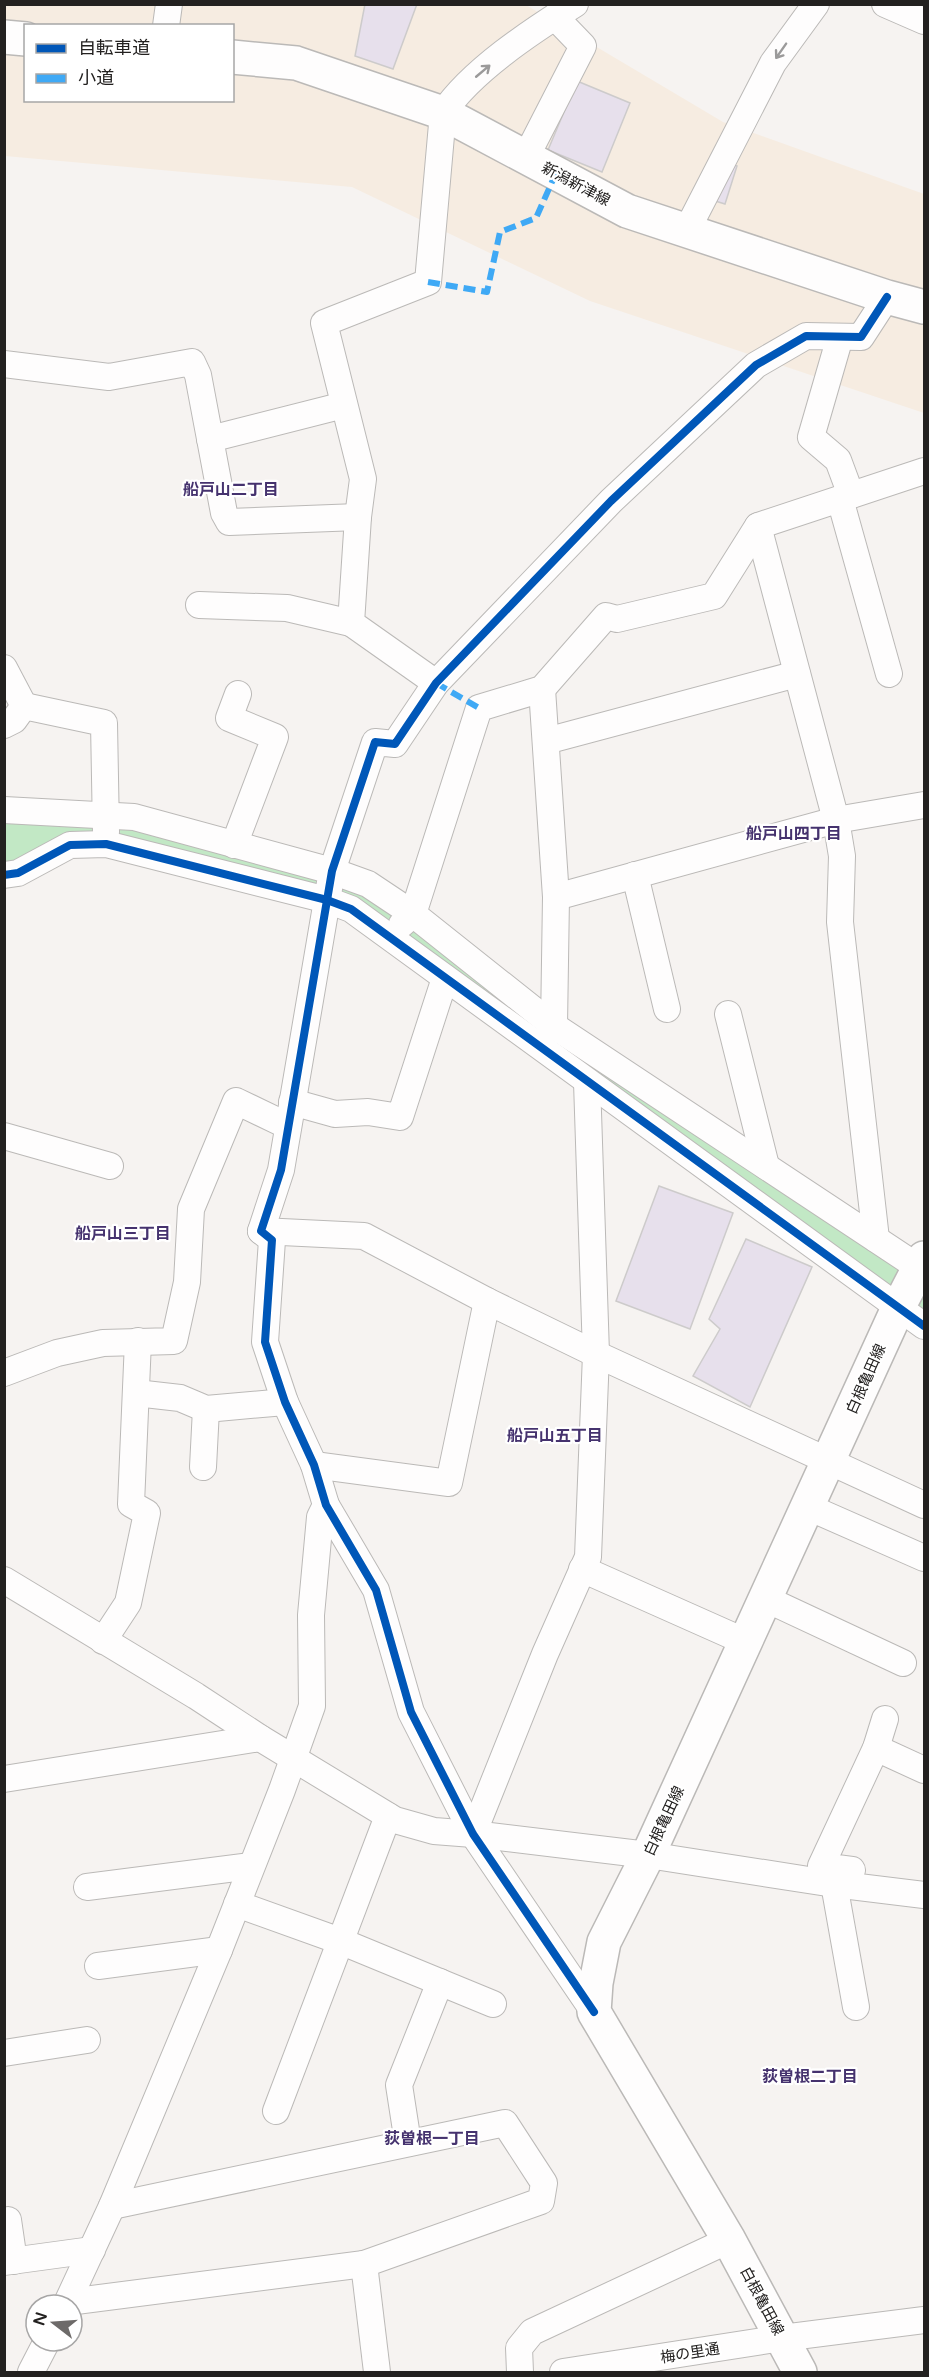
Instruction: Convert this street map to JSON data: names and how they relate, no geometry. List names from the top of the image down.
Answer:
{
  "streets": {
    "main road": ["新潟新津線", "白根亀田線"],
    "street": ["梅の里通"]
  },
  "crossings": [
    ["白根亀田線", "梅の里通"]
  ],
  "districts": [
    "船戸山二丁目",
    "船戸山四丁目",
    "船戸山三丁目",
    "船戸山五丁目",
    "荻曽根二丁目",
    "荻曽根一丁目"
  ],
  "legend": ["自転車道", "小道"],
  "north": "left"
}
